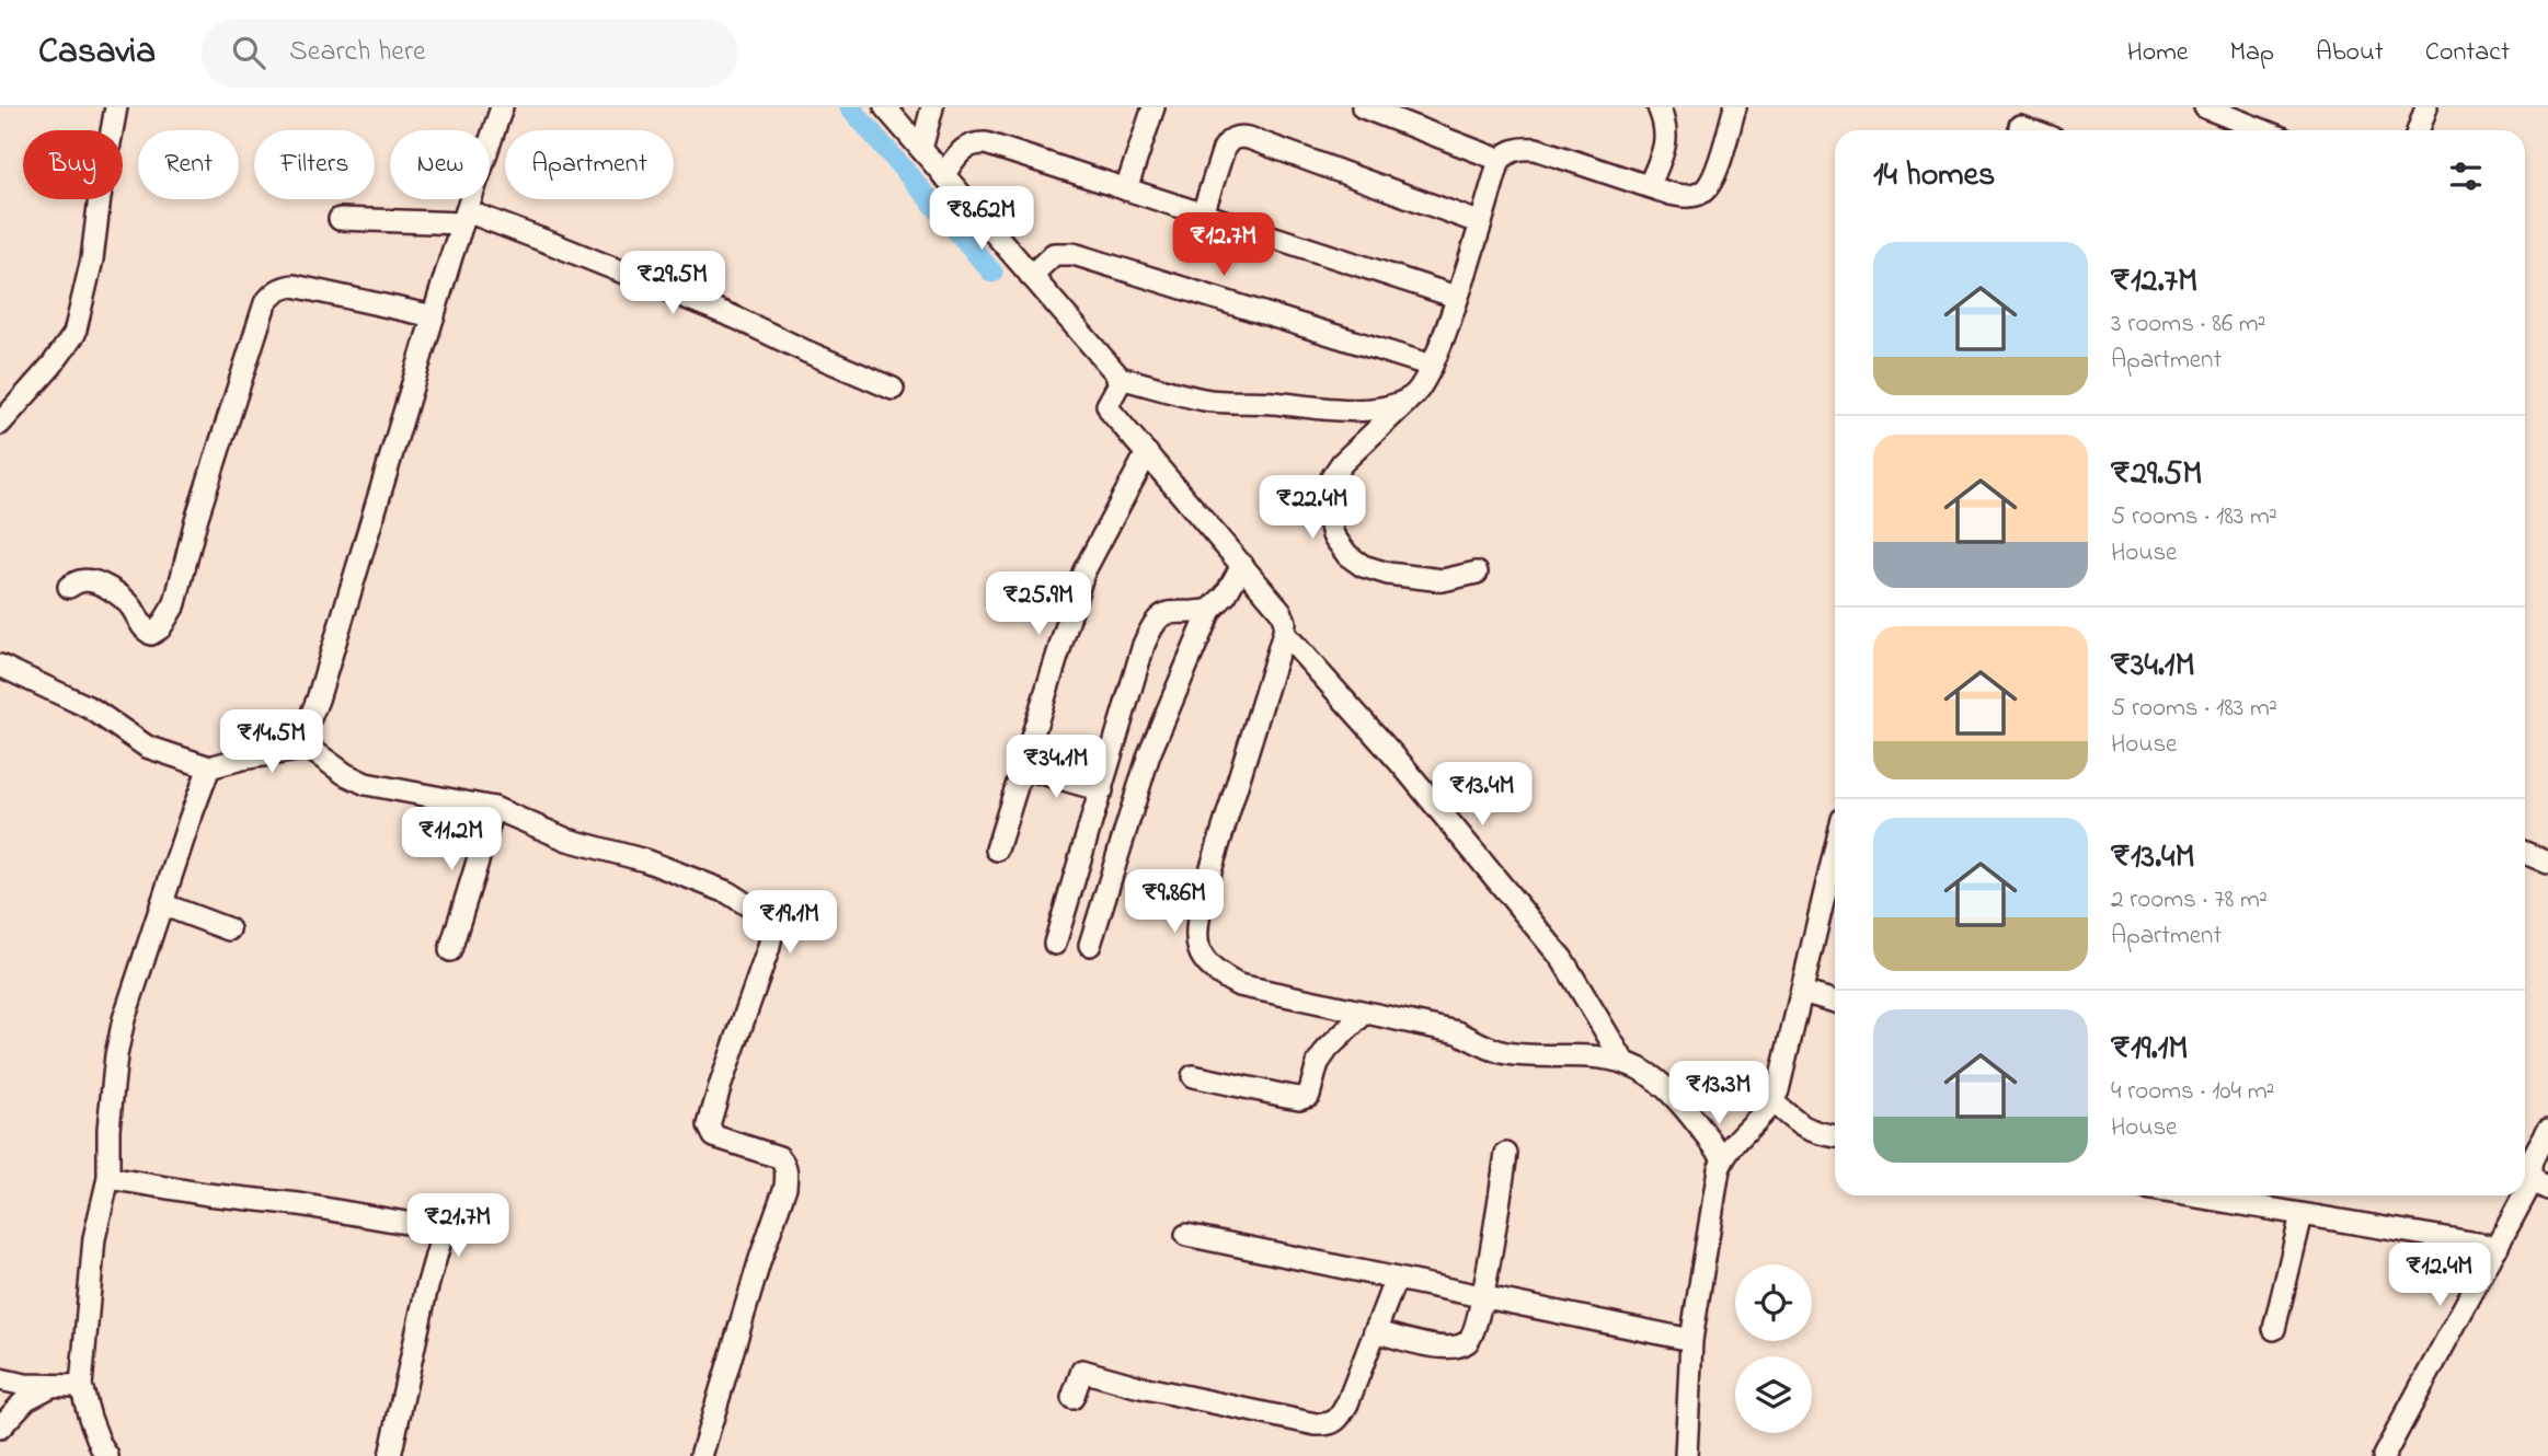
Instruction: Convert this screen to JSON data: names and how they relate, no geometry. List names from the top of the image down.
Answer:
{
  "page": {
    "header": "Casavia",
    "search": "Search here",
    "nav": [
      "Home",
      "Map",
      "About",
      "Contact"
    ],
    "chip": [
      "Buy",
      "Rent",
      "Filters",
      "New",
      "Apartment"
    ],
    "heading": "14 homes",
    "price": [
      "₹8.62M",
      "₹12.7M",
      "₹29.5M",
      "₹22.4M",
      "₹25.9M",
      "₹14.5M",
      "₹34.1M",
      "₹13.4M",
      "₹11.2M",
      "₹9.86M",
      "₹19.1M",
      "₹13.3M",
      "₹21.7M",
      "₹12.4M"
    ],
    "list": [
      {
        "name": "₹12.7M",
        "note": "3 rooms · 86 m² · Apartment"
      },
      {
        "name": "₹29.5M",
        "note": "5 rooms · 183 m² · House"
      },
      {
        "name": "₹34.1M",
        "note": "5 rooms · 183 m² · House"
      },
      {
        "name": "₹13.4M",
        "note": "2 rooms · 78 m² · Apartment"
      },
      {
        "name": "₹19.1M",
        "note": "4 rooms · 104 m² · House"
      }
    ]
  }
}
